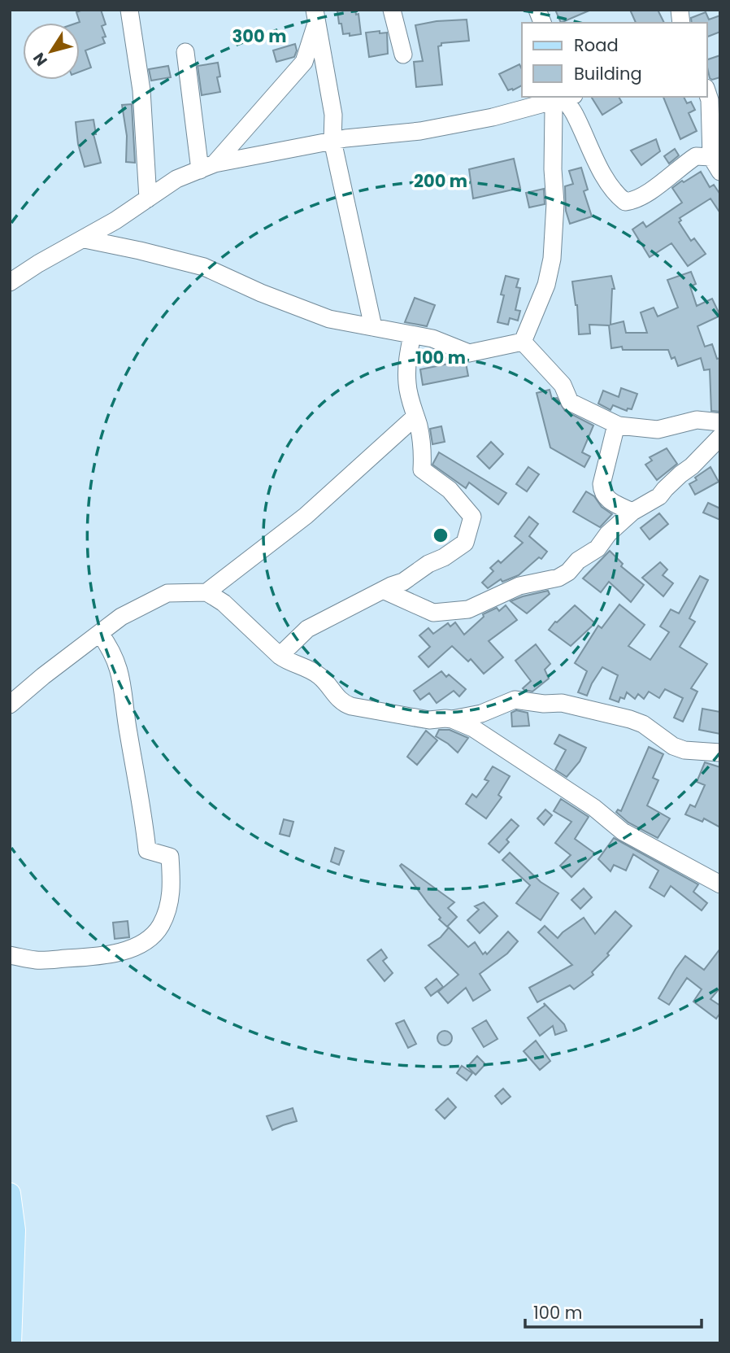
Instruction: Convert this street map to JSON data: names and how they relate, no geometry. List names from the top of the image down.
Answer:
{
  "legend": ["Road", "Building"],
  "scale_bar": "100 m",
  "north": "bottom left",
  "rings": ["300 m", "200 m", "100 m"]
}
